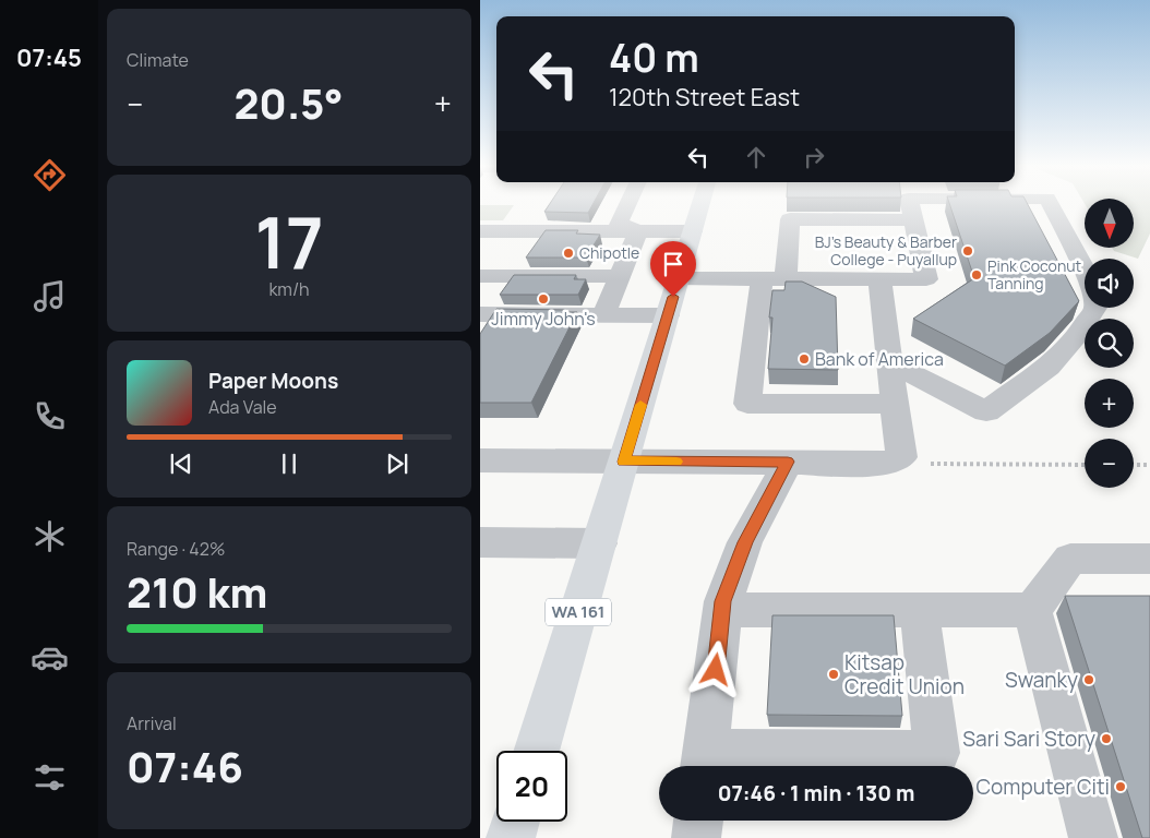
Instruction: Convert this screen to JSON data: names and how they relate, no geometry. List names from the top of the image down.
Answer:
{
  "streets": {
    "main road": ["WA 161"]
  },
  "places": [
    "BJ's Beauty & Barber College - Puyallup",
    "Chipotle",
    "Pink Coconut Tanning",
    "Jimmy John's",
    "Bank of America",
    "Kitsap Credit Union",
    "Swanky",
    "Sari Sari Story",
    "Computer Citi"
  ],
  "north": "bottom",
  "page": {
    "tabs": "07:45",
    "tile": [
      "Climate",
      ["17", "km/h"],
      ["Range · 42%", "210 km"],
      ["Arrival", "07:46"]
    ],
    "turn": ["40 m", "120th Street East"],
    "heat": ["−", "20.5°", "+"],
    "map_buttons": ["+", "−"],
    "song": ["Paper Moons", "Ada Vale"],
    "limit": "20",
    "trip": "07:46 · 1 min · 130 m"
  }
}
